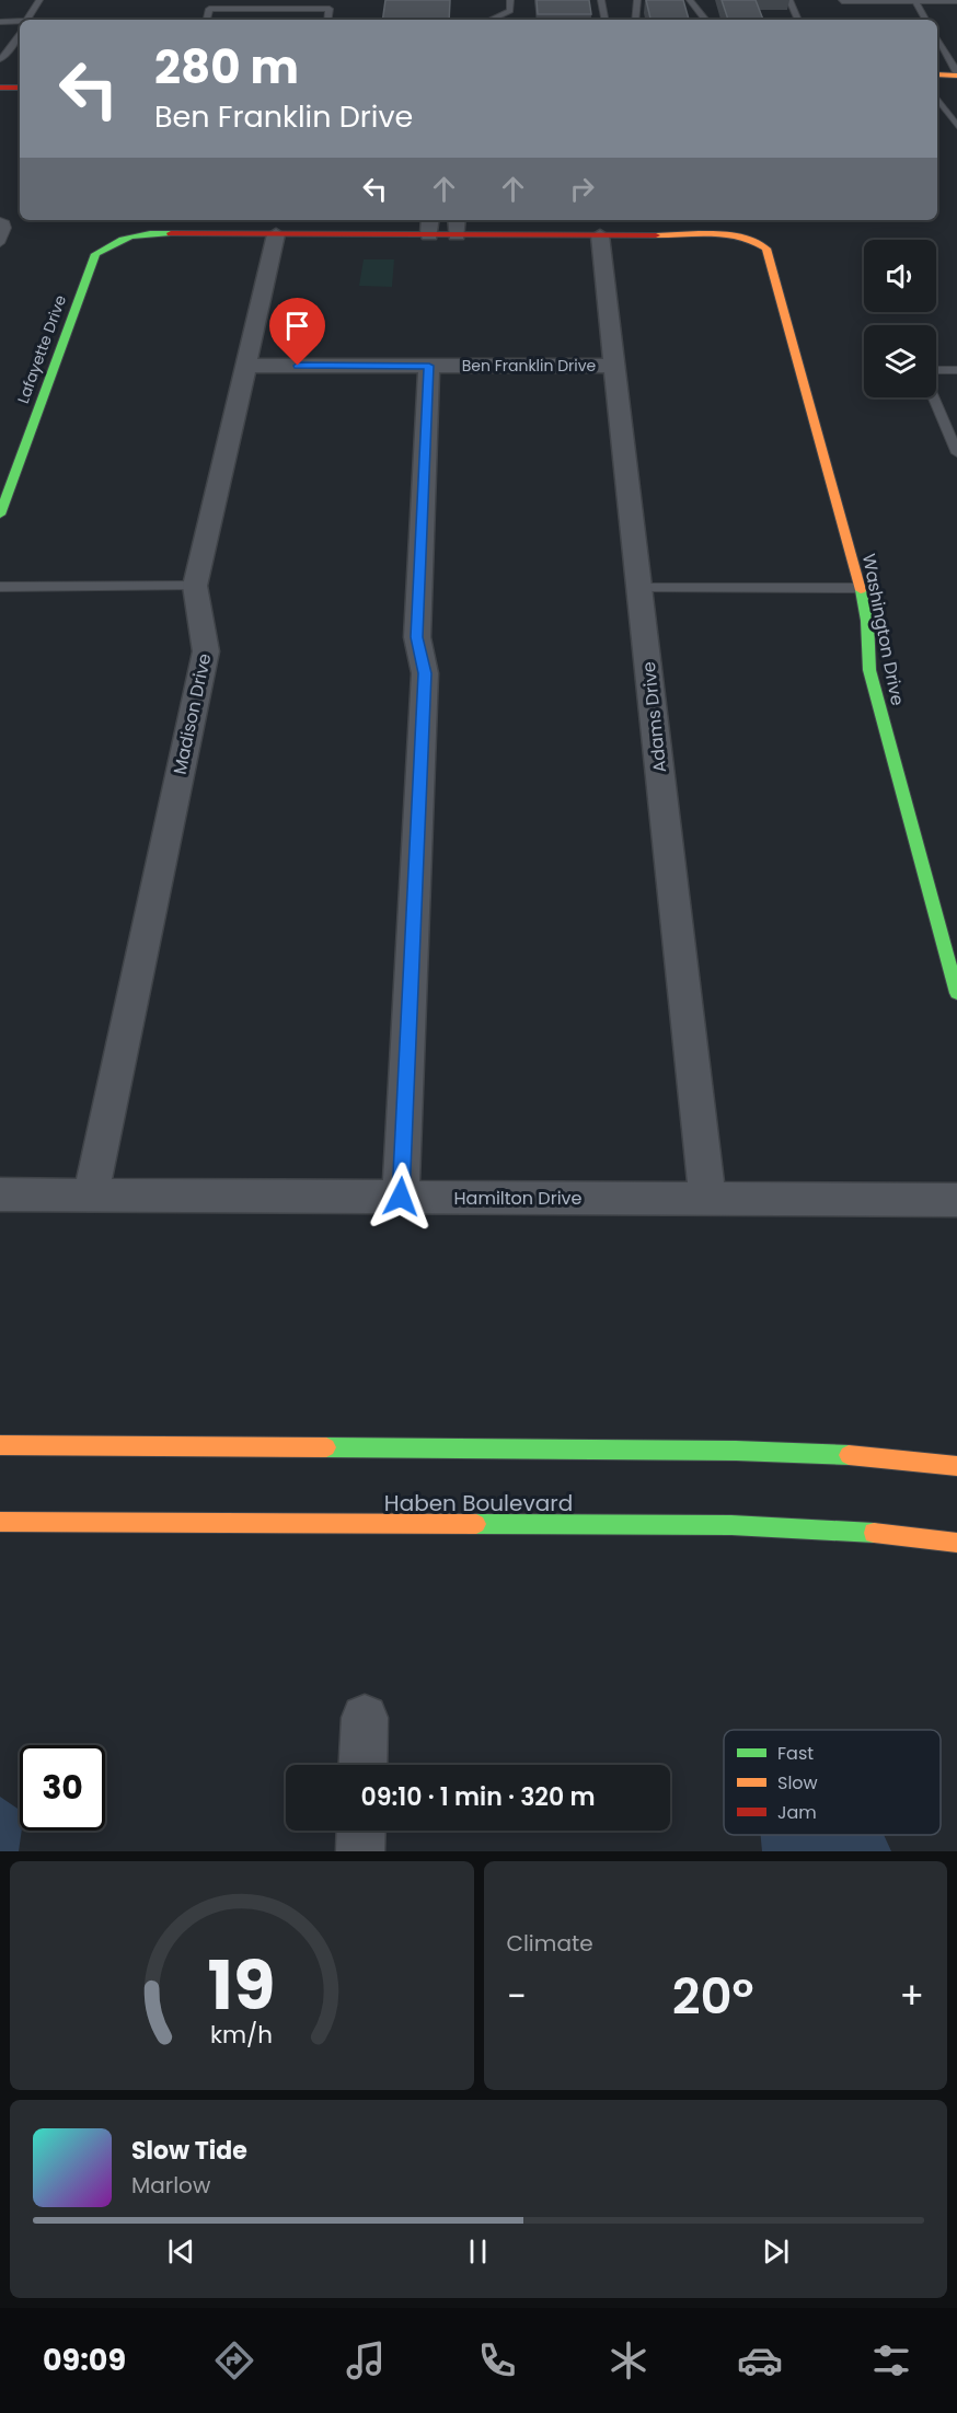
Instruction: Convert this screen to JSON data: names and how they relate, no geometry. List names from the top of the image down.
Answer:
{
  "streets": {
    "street": [
      "Lafayette Drive",
      "Ben Franklin Drive",
      "Washington Drive",
      "Madison Drive",
      "Adams Drive",
      "Hamilton Drive",
      "Haben Boulevard"
    ]
  },
  "crossings": [
    ["Lafayette Drive", "Madison Drive"],
    ["Ben Franklin Drive", "Madison Drive"],
    ["Ben Franklin Drive", "Adams Drive"],
    ["Washington Drive", "Adams Drive"],
    ["Madison Drive", "Hamilton Drive"],
    ["Adams Drive", "Hamilton Drive"]
  ],
  "legend": ["Fast", "Slow", "Jam"],
  "page": {
    "turn": ["280 m", "Ben Franklin Drive"],
    "limit": "30",
    "trip": "09:10 · 1 min · 320 m",
    "tile": "Climate",
    "heat": ["−", "20°", "+"],
    "song": ["Slow Tide", "Marlow"],
    "tabs": "09:09",
    "gauge": ["19", "km/h"]
  }
}
